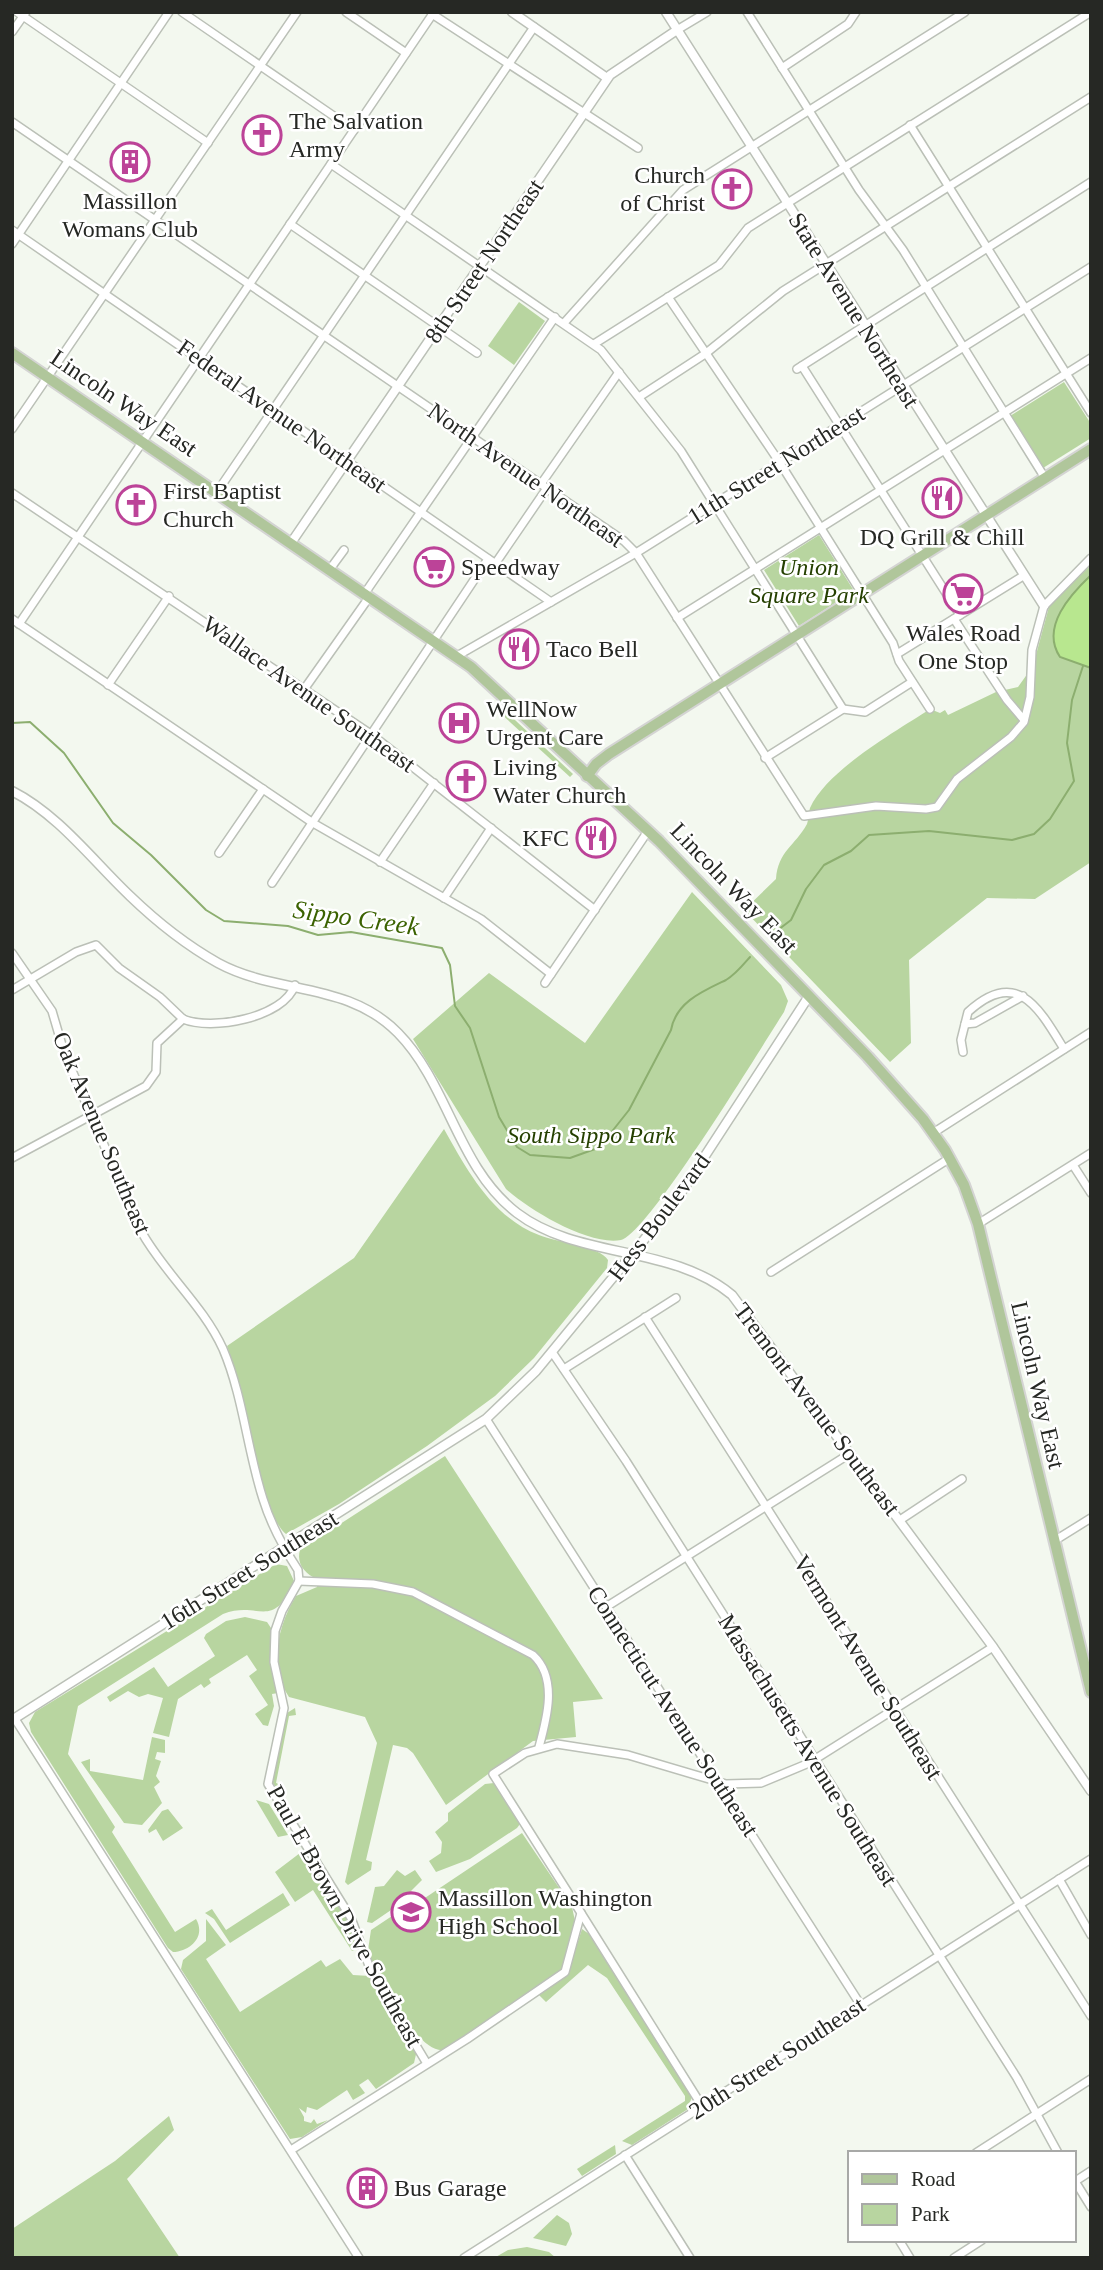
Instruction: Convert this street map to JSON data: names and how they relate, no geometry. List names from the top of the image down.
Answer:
{
  "streets": {
    "main road": ["Lincoln Way East"],
    "street": [
      "8th Street Northeast",
      "State Avenue Northeast",
      "Federal Avenue Northeast",
      "11th Street Northeast",
      "North Avenue Northeast",
      "Wallace Avenue Southeast",
      "Oak Avenue Southeast",
      "Hess Boulevard",
      "Tremont Avenue Southeast",
      "16th Street Southeast",
      "Vermont Avenue Southeast",
      "Connecticut Avenue Southeast",
      "Massachusetts Avenue Southeast",
      "Paul E Brown Drive Southeast",
      "20th Street Southeast"
    ]
  },
  "crossings": [
    ["8th Street Northeast", "State Avenue Northeast"],
    ["8th Street Northeast", "Lincoln Way East"],
    ["8th Street Northeast", "Federal Avenue Northeast"],
    ["8th Street Northeast", "North Avenue Northeast"],
    ["State Avenue Northeast", "11th Street Northeast"],
    ["Lincoln Way East", "11th Street Northeast"],
    ["Lincoln Way East", "Hess Boulevard"],
    ["Federal Avenue Northeast", "11th Street Northeast"],
    ["11th Street Northeast", "North Avenue Northeast"],
    ["Oak Avenue Southeast", "16th Street Southeast"],
    ["Oak Avenue Southeast", "Paul E Brown Drive Southeast"],
    ["Hess Boulevard", "Tremont Avenue Southeast"],
    ["Hess Boulevard", "16th Street Southeast"],
    ["Hess Boulevard", "Connecticut Avenue Southeast"],
    ["Hess Boulevard", "Massachusetts Avenue Southeast"],
    ["16th Street Southeast", "Connecticut Avenue Southeast"],
    ["Vermont Avenue Southeast", "20th Street Southeast"],
    ["Connecticut Avenue Southeast", "20th Street Southeast"],
    ["Massachusetts Avenue Southeast", "20th Street Southeast"]
  ],
  "water": ["Sippo Creek"],
  "parks": ["Union Square Park", "South Sippo Park"],
  "places": {
    "church": [
      "The Salvation Army",
      "Church of Christ",
      "First Baptist Church",
      "Living Water Church"
    ],
    "building": ["Massillon Womans Club", "Bus Garage"],
    "restaurant": ["DQ Grill & Chill", "Taco Bell", "KFC"],
    "supermarket": ["Speedway", "Wales Road One Stop"],
    "hospital": ["WellNow Urgent Care"],
    "school or university": ["Massillon Washington High School"]
  },
  "legend": ["Road", "Park"]
}
